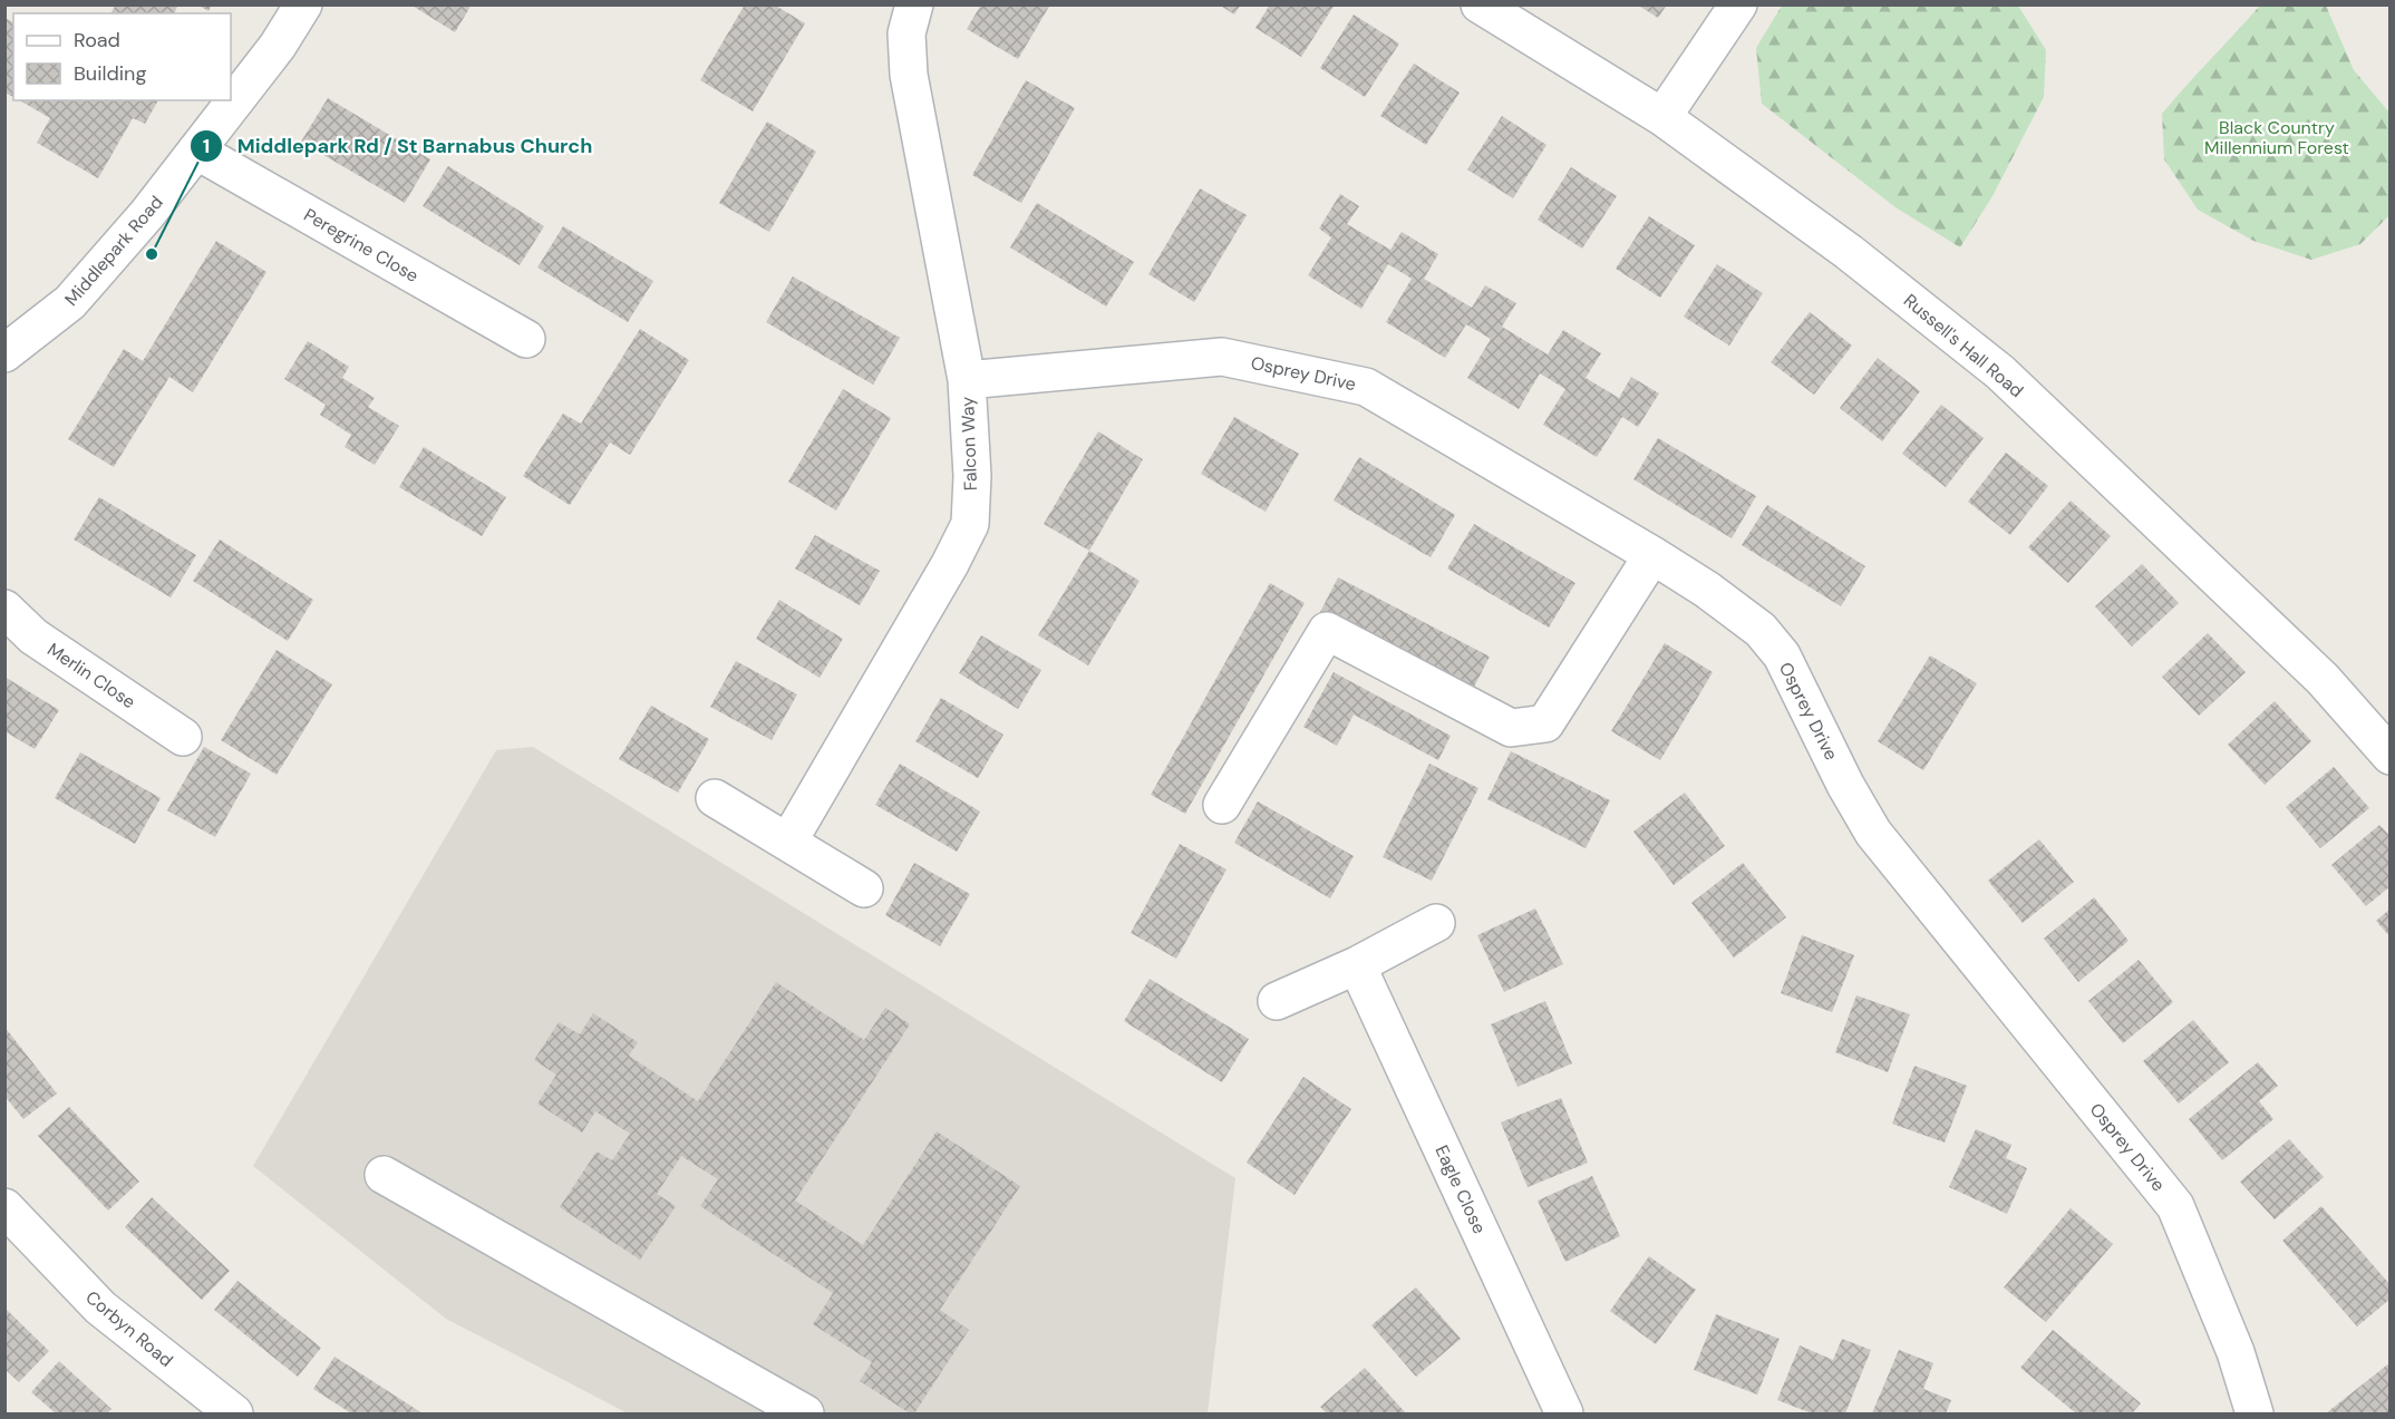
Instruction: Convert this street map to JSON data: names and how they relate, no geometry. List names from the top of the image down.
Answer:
{
  "streets": {
    "street": [
      "Peregrine Close",
      "Middlepark Road",
      "Russell's Hall Road",
      "Osprey Drive",
      "Falcon Way",
      "Merlin Close",
      "Eagle Close",
      "Corbyn Road"
    ]
  },
  "crossings": [
    ["Peregrine Close", "Middlepark Road"],
    ["Osprey Drive", "Falcon Way"]
  ],
  "parks": ["Black Country Millennium Forest"],
  "places": ["Middlepark Rd / St Barnabus Church"],
  "legend": ["Road", "Building"]
}
